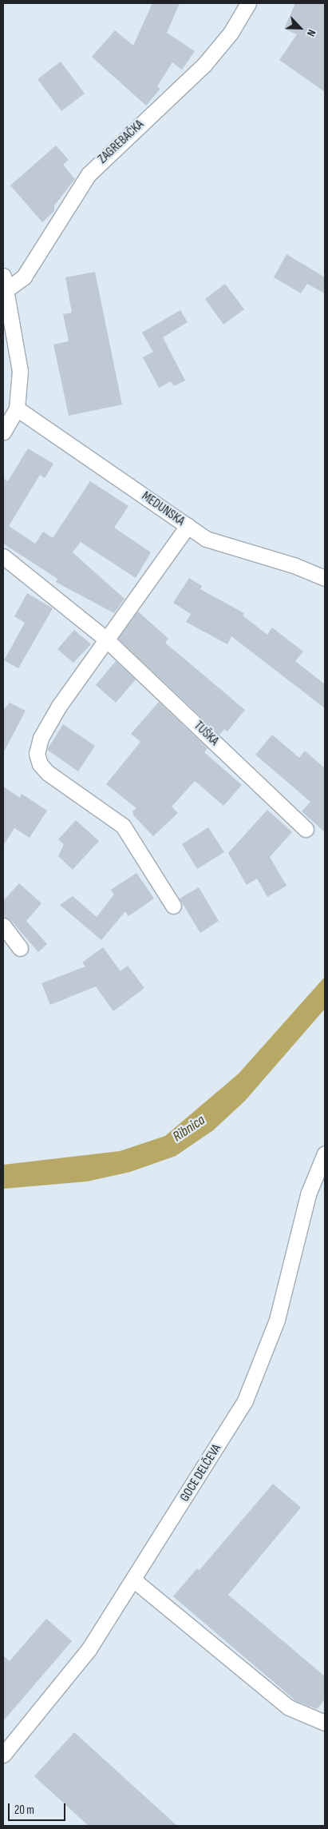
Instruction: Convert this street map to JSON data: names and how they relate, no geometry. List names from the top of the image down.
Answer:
{
  "streets": {
    "street": [
      "ZAGREBAČKA",
      "MEDUNSKA",
      "TUŠKA",
      "GOCE DELČEVA"
    ]
  },
  "water": ["Ribnica"],
  "scale_bar": "20 m",
  "north": "bottom right"
}
